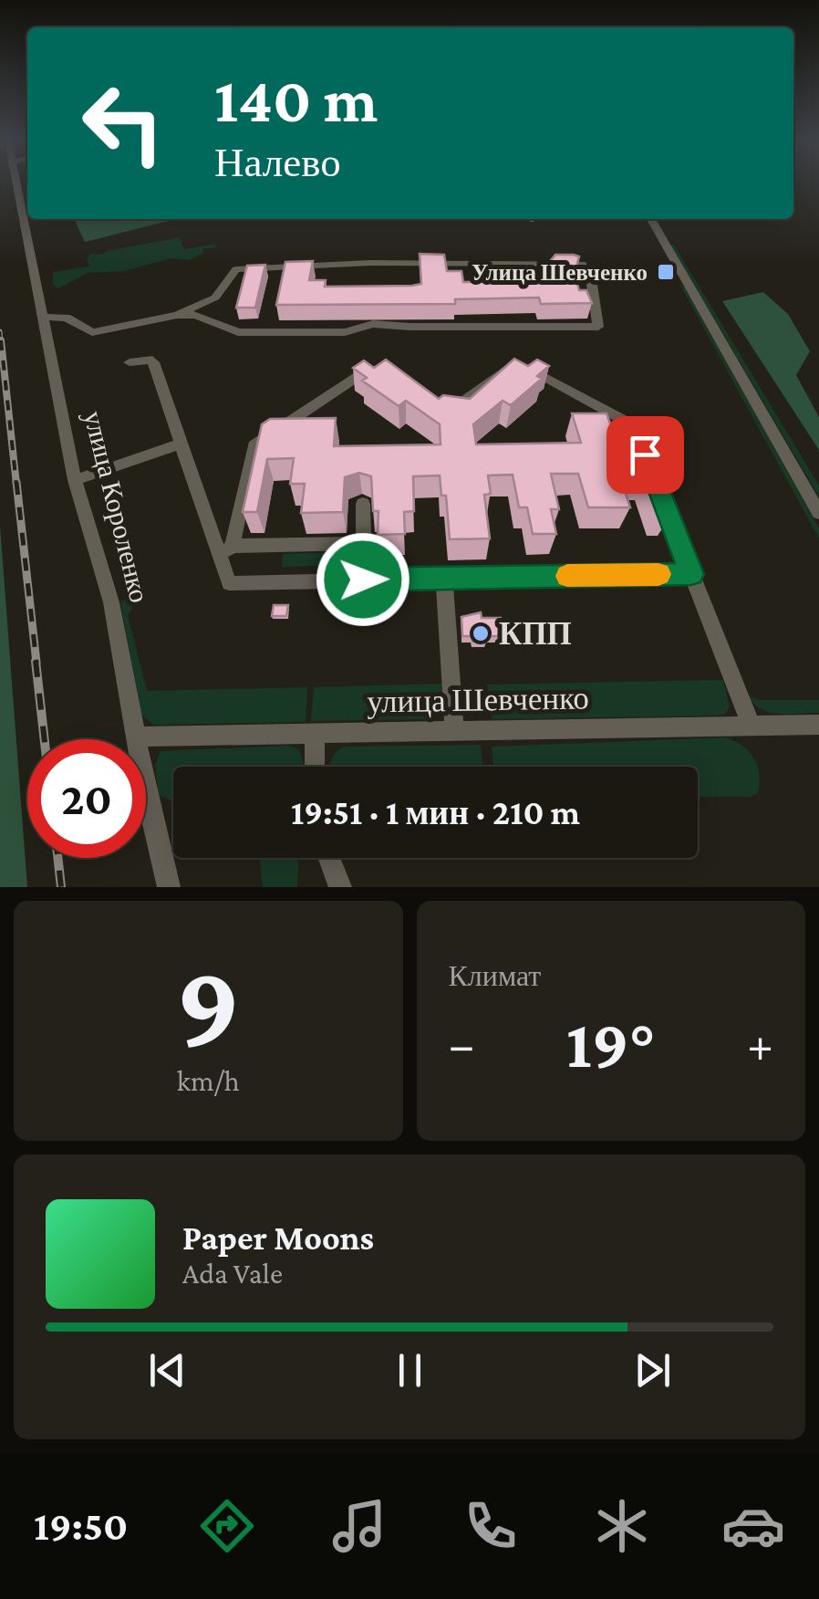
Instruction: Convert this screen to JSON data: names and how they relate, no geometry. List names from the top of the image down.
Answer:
{
  "streets": {
    "street": ["улица Короленко", "улица Шевченко"]
  },
  "crossings": [
    ["улица Короленко", "улица Шевченко"]
  ],
  "places": {
    "transit": ["Улица Шевченко"],
    "other": ["КПП"]
  },
  "page": {
    "turn": ["140 m", "Налево"],
    "limit": "20",
    "trip": "19:51 · 1 мин · 210 m",
    "tile": [
      ["9", "km/h"],
      "Климат"
    ],
    "heat": ["−", "19°", "+"],
    "song": ["Paper Moons", "Ada Vale"],
    "tabs": "19:50"
  }
}
